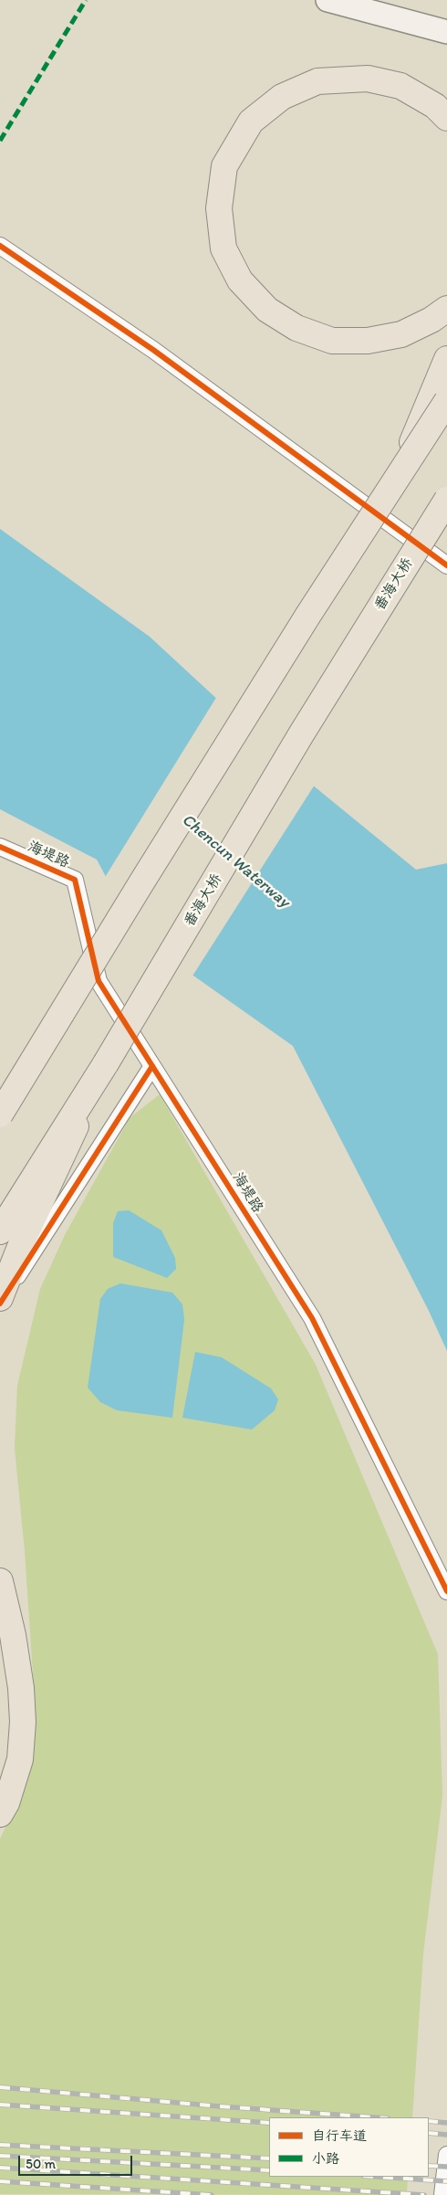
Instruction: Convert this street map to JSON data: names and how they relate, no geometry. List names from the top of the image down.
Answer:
{
  "streets": {
    "main road": ["番海大桥"],
    "street": ["海堤路"]
  },
  "water": ["Chencun Waterway"],
  "legend": ["自行车道", "小路"],
  "scale_bar": "50 m"
}
